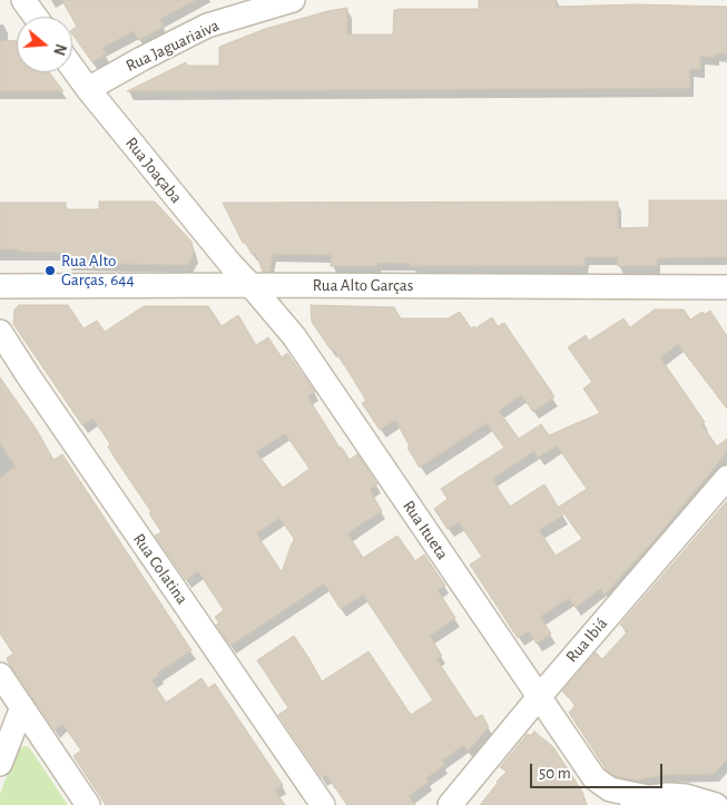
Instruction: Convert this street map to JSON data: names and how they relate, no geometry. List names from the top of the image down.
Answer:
{
  "streets": {
    "street": [
      "Rua Jaguariaiva",
      "Rua Joaçaba",
      "Rua Alto Garças",
      "Rua Itueta",
      "Rua Colatina",
      "Rua Ibiá"
    ]
  },
  "crossings": [
    ["Rua Jaguariaiva", "Rua Joaçaba"],
    ["Rua Joaçaba", "Rua Alto Garças"],
    ["Rua Joaçaba", "Rua Itueta"],
    ["Rua Alto Garças", "Rua Itueta"],
    ["Rua Itueta", "Rua Ibiá"]
  ],
  "places": ["Rua Alto Garças, 644"],
  "scale_bar": "50 m",
  "north": "right"
}
